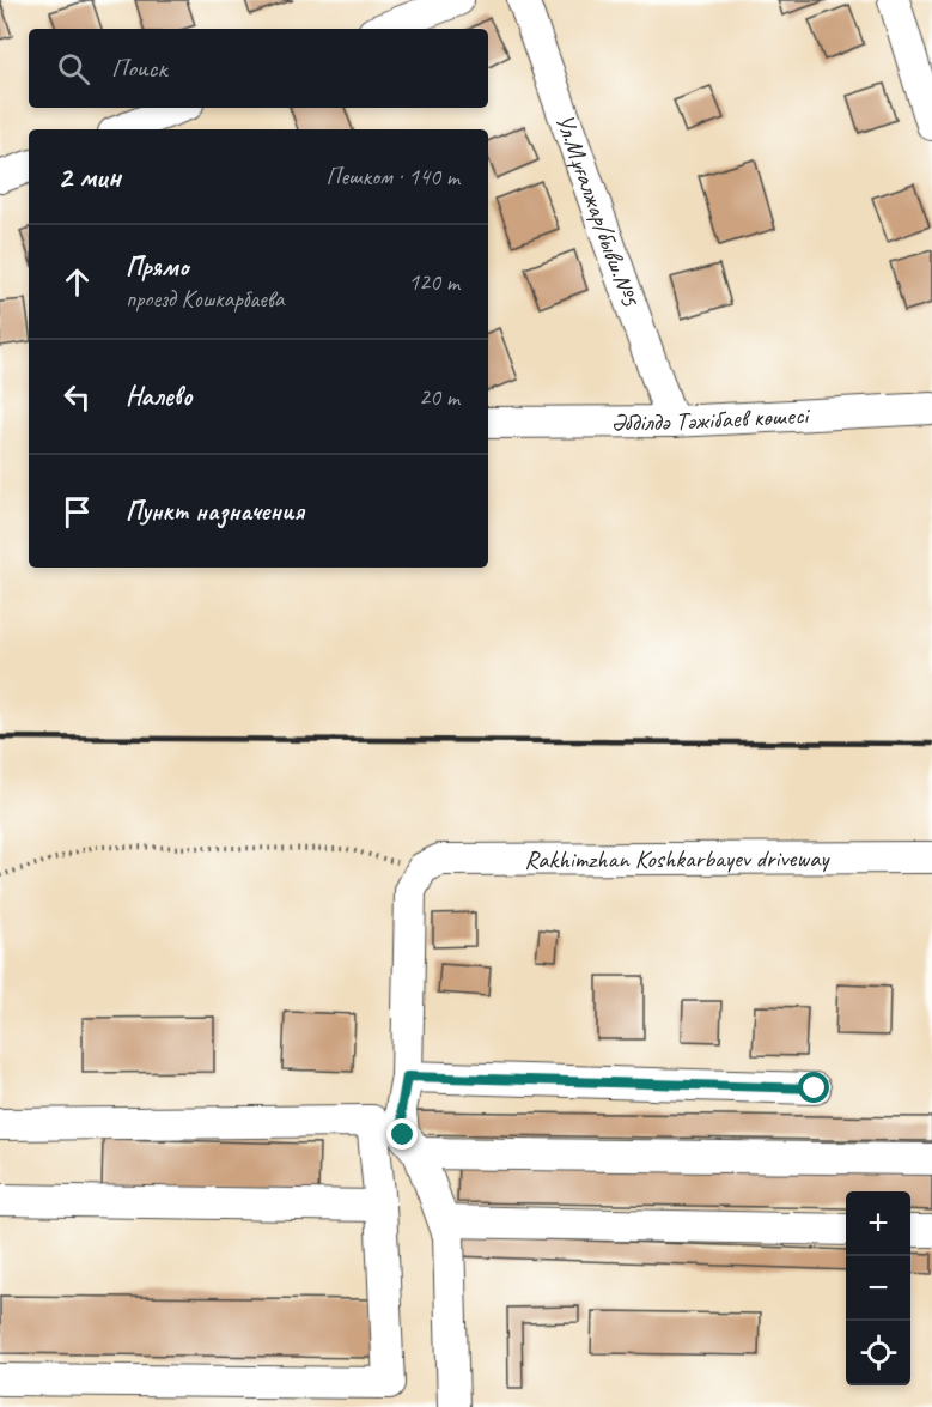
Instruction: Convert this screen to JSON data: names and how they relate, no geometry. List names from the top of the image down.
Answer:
{
  "streets": {
    "street": ["Ул.Мұғалжар/бывш.№5", "Әбділдә Тәжібаев көшесі", "Rakhimzhan Koshkarbayev driveway"]
  },
  "crossings": [
    ["Ул.Мұғалжар/бывш.№5", "Әбділдә Тәжібаев көшесі"]
  ],
  "page": {
    "search": "Поиск",
    "heading": ["2 мин", "Пешком · 140 m"],
    "list": [
      ["Прямо", "проезд Кошкарбаева", "120 m"],
      ["Налево", "20 m"],
      "Пункт назначения"
    ],
    "map_buttons": ["+", "−"]
  }
}
